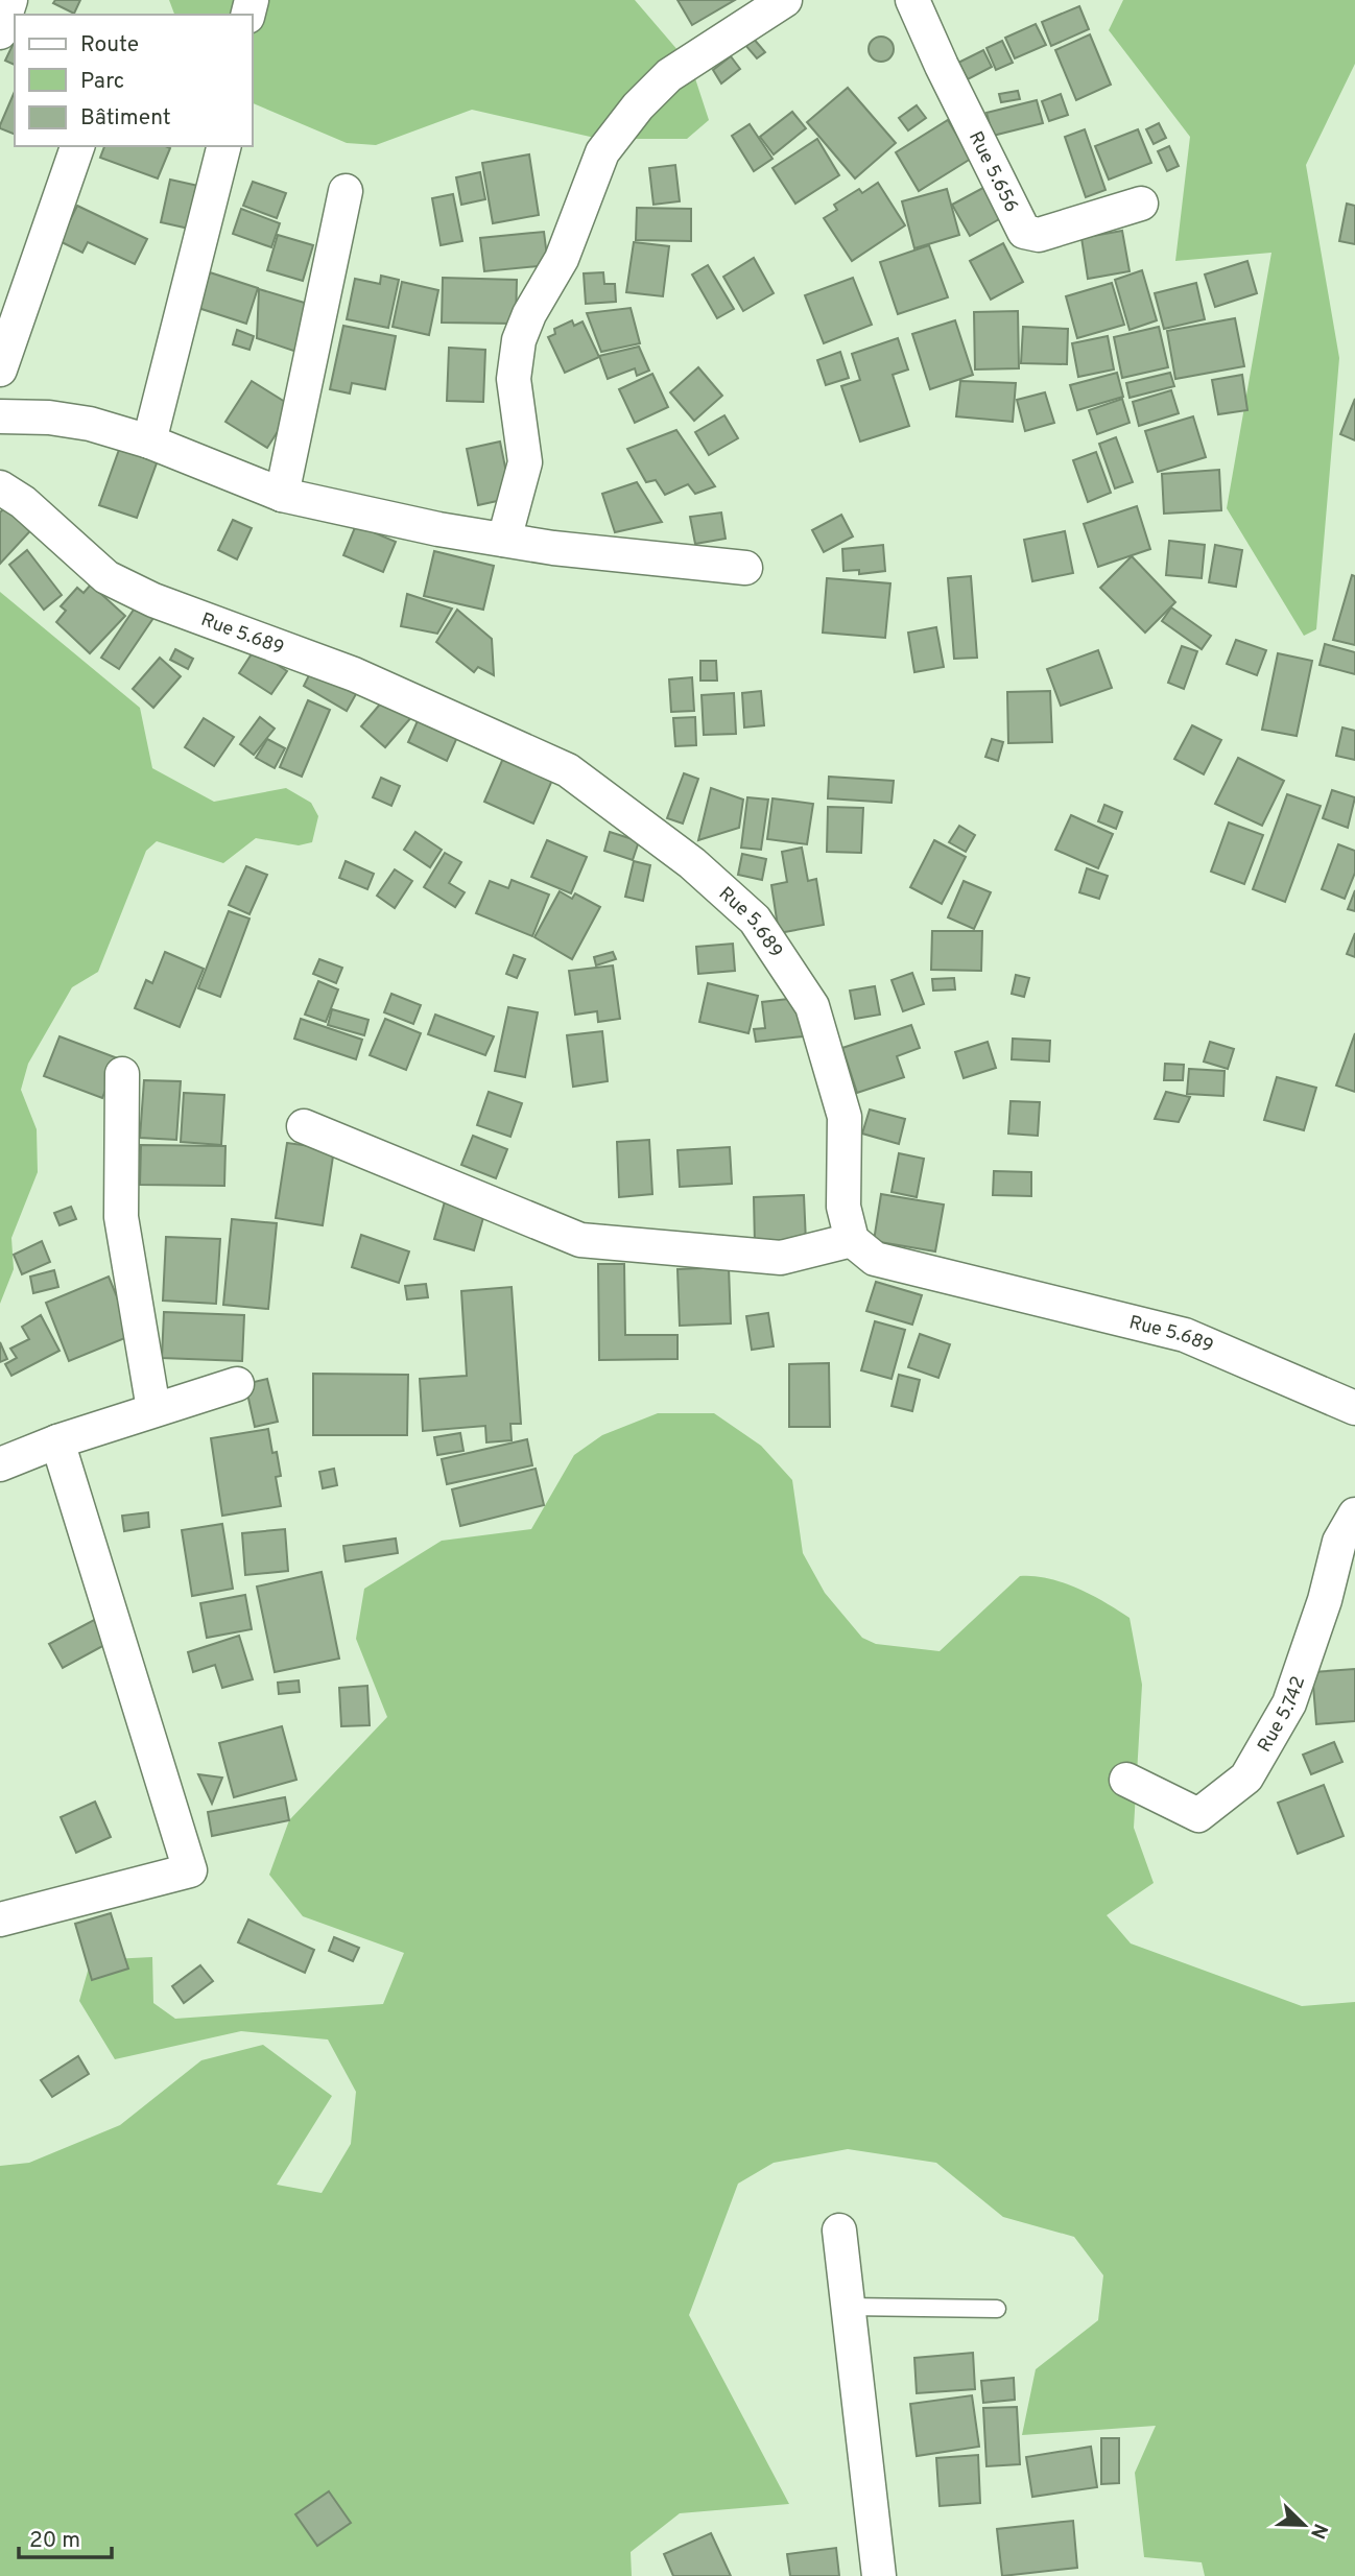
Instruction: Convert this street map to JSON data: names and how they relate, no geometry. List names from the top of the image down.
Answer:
{
  "streets": {
    "street": ["Rue 5.656", "Rue 5.689", "Rue 5.742"]
  },
  "legend": ["Route", "Parc", "Bâtiment"],
  "scale_bar": "20 m",
  "north": "bottom right"
}
